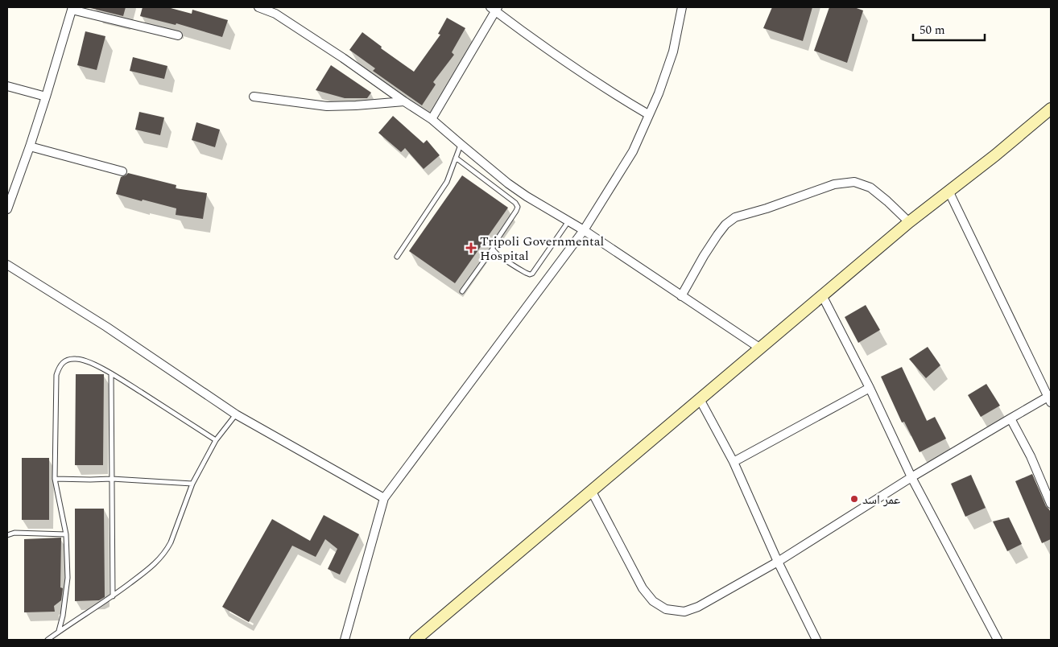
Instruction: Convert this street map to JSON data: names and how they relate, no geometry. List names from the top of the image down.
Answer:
{
  "places": {
    "health": ["Tripoli Governmental Hospital"],
    "other": ["عمر اسد"]
  },
  "scale_bar": "50 m"
}
